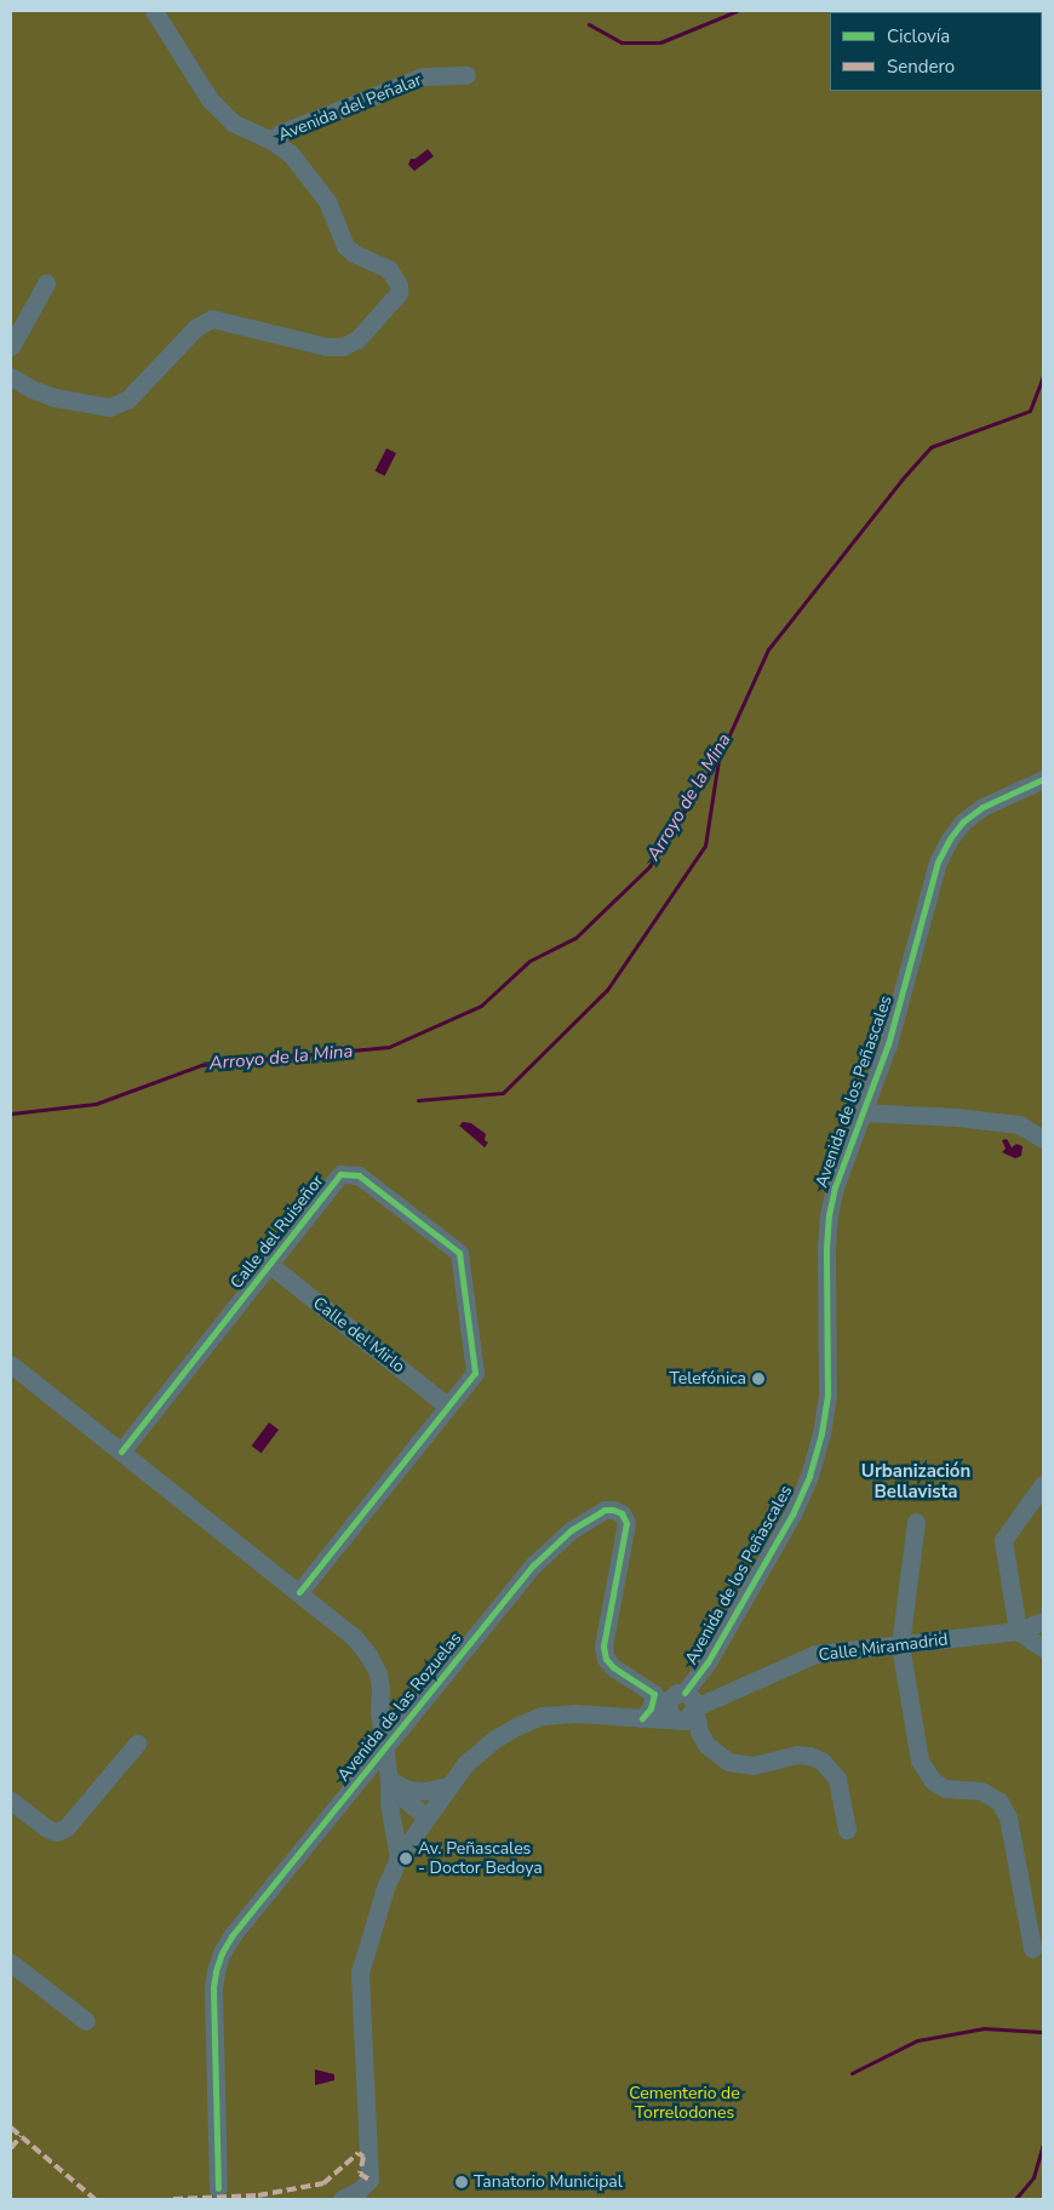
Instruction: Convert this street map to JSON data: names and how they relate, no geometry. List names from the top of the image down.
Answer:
{
  "streets": {
    "street": [
      "Avenida del Peñalar",
      "Avenida de los Peñascales",
      "Calle del Ruiseñor",
      "Calle del Mirlo",
      "Calle Miramadrid",
      "Avenida de las Rozuelas"
    ]
  },
  "crossings": [
    ["Avenida de los Peñascales", "Calle Miramadrid"],
    ["Avenida de los Peñascales", "Avenida de las Rozuelas"],
    ["Calle del Ruiseñor", "Calle del Mirlo"],
    ["Calle Miramadrid", "Avenida de las Rozuelas"]
  ],
  "districts": ["Urbanización Bellavista"],
  "water": ["Arroyo de la Mina"],
  "parks": ["Cementerio de Torrelodones"],
  "places": ["Telefónica", "Av. Peñascales - Doctor Bedoya", "Tanatorio Municipal"],
  "legend": ["Ciclovía", "Sendero"]
}
